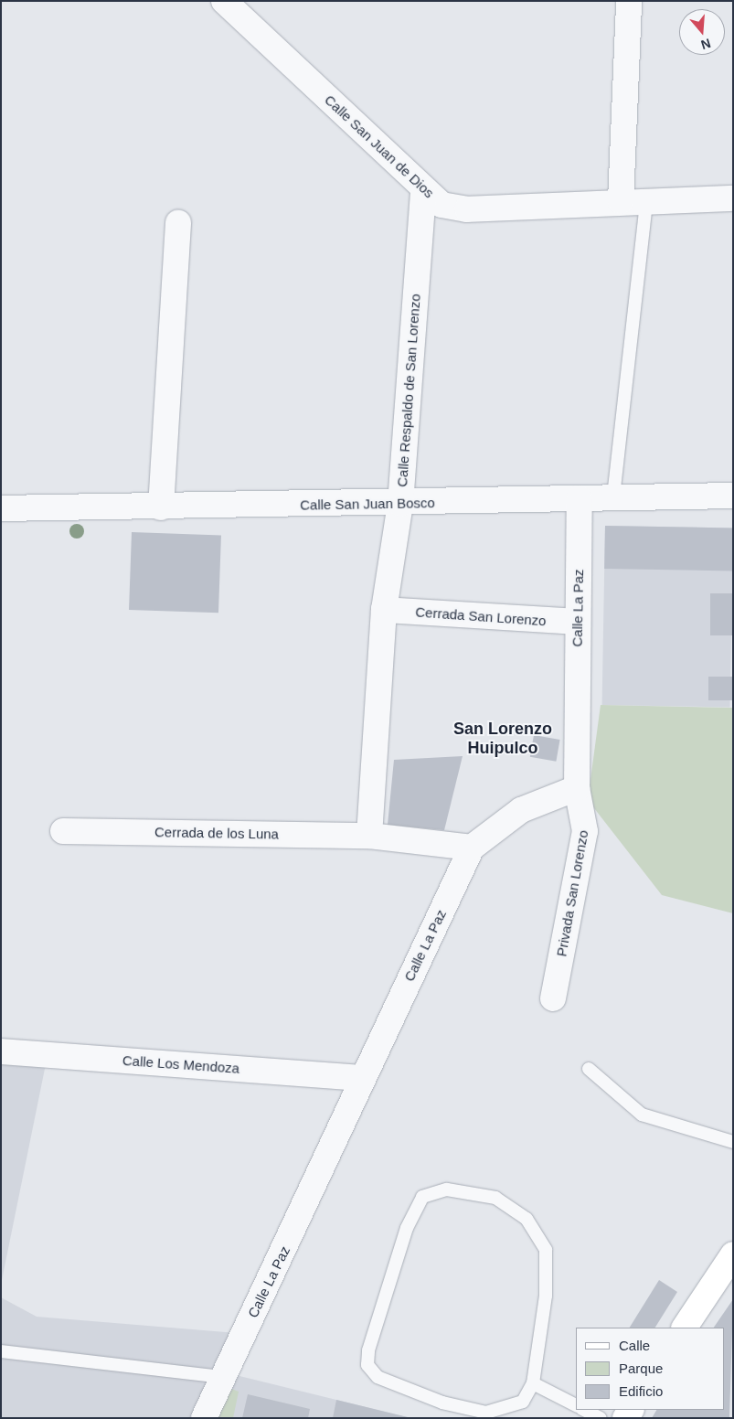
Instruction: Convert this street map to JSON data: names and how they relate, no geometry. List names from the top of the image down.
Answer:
{
  "streets": {
    "street": [
      "Calle San Juan de Dios",
      "Calle Respaldo de San Lorenzo",
      "Calle San Juan Bosco",
      "Calle La Paz",
      "Cerrada San Lorenzo",
      "Cerrada de los Luna",
      "Privada San Lorenzo",
      "Calle Los Mendoza"
    ]
  },
  "crossings": [
    ["Calle San Juan de Dios", "Calle Respaldo de San Lorenzo"],
    ["Calle Respaldo de San Lorenzo", "Calle San Juan Bosco"],
    ["Calle Respaldo de San Lorenzo", "Cerrada San Lorenzo"],
    ["Calle Respaldo de San Lorenzo", "Cerrada de los Luna"],
    ["Calle San Juan Bosco", "Calle La Paz"],
    ["Calle La Paz", "Cerrada San Lorenzo"],
    ["Calle La Paz", "Cerrada de los Luna"],
    ["Calle La Paz", "Privada San Lorenzo"],
    ["Calle La Paz", "Calle Los Mendoza"]
  ],
  "districts": ["San Lorenzo Huipulco"],
  "legend": ["Calle", "Parque", "Edificio"],
  "north": "bottom"
}
